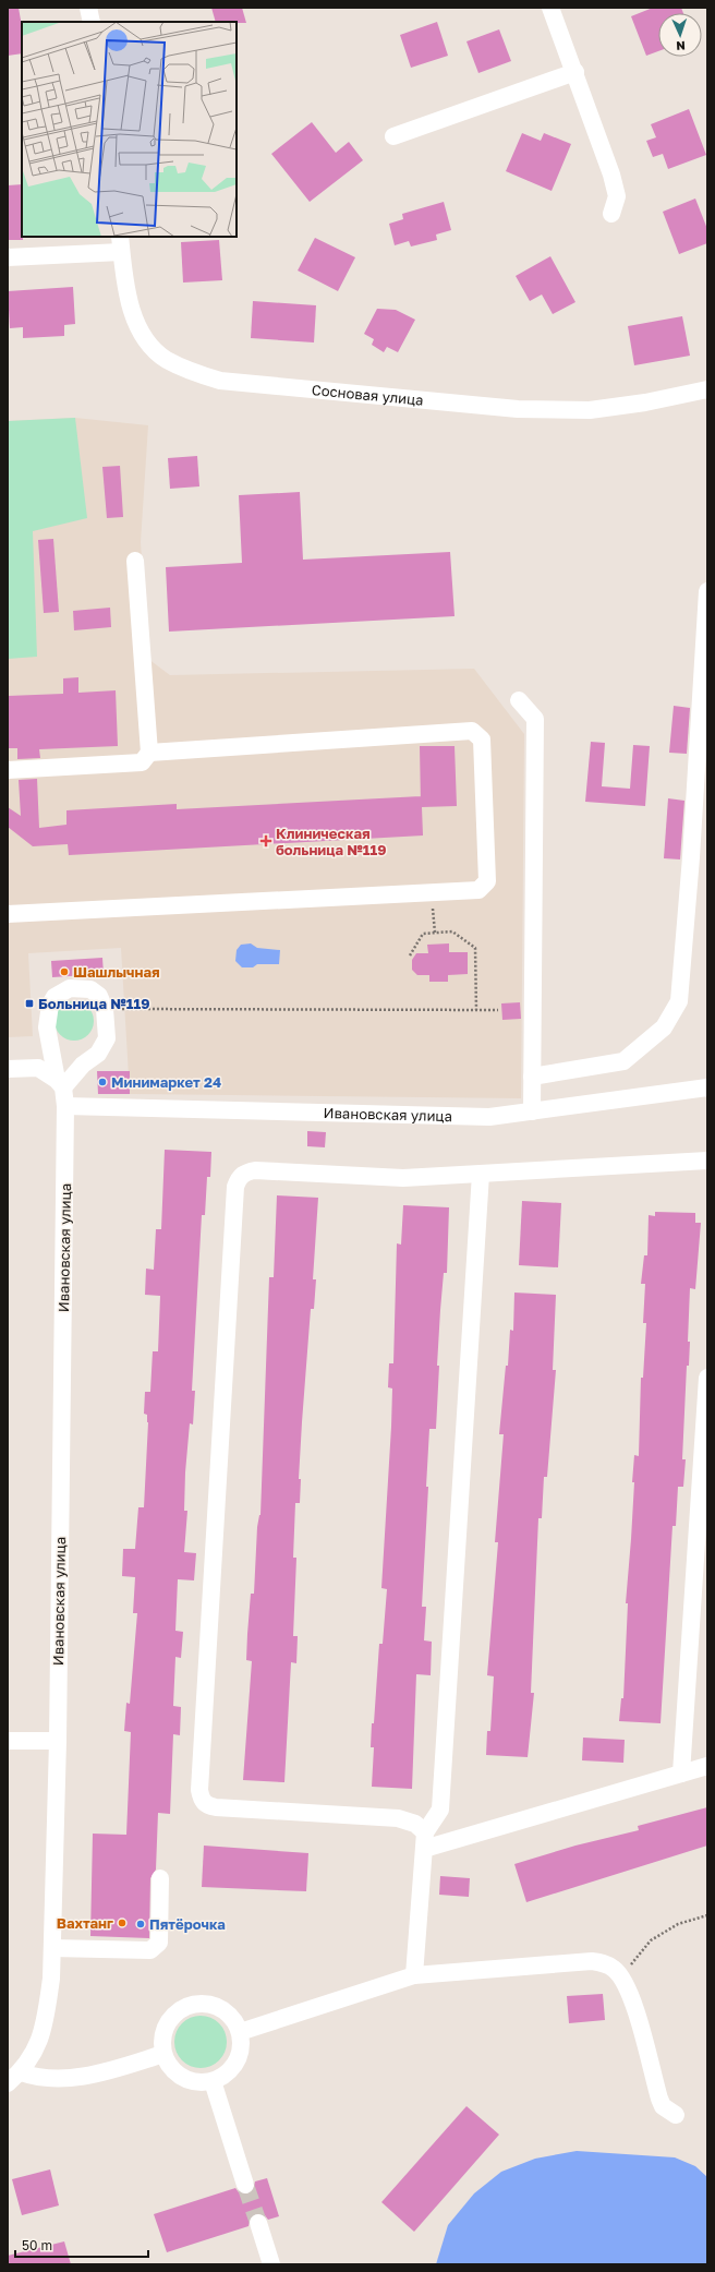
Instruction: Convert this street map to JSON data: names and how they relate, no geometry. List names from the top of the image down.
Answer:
{
  "streets": {
    "street": ["Сосновая улица", "Ивановская улица"]
  },
  "places": {
    "health": ["Клиническая больница №119"],
    "other": [
      "Шашлычная",
      "Минимаркет 24",
      "Вахтанг",
      "Пятёрочка"
    ],
    "transit": ["Больница №119"]
  },
  "scale_bar": "50 m",
  "north": "bottom"
}
